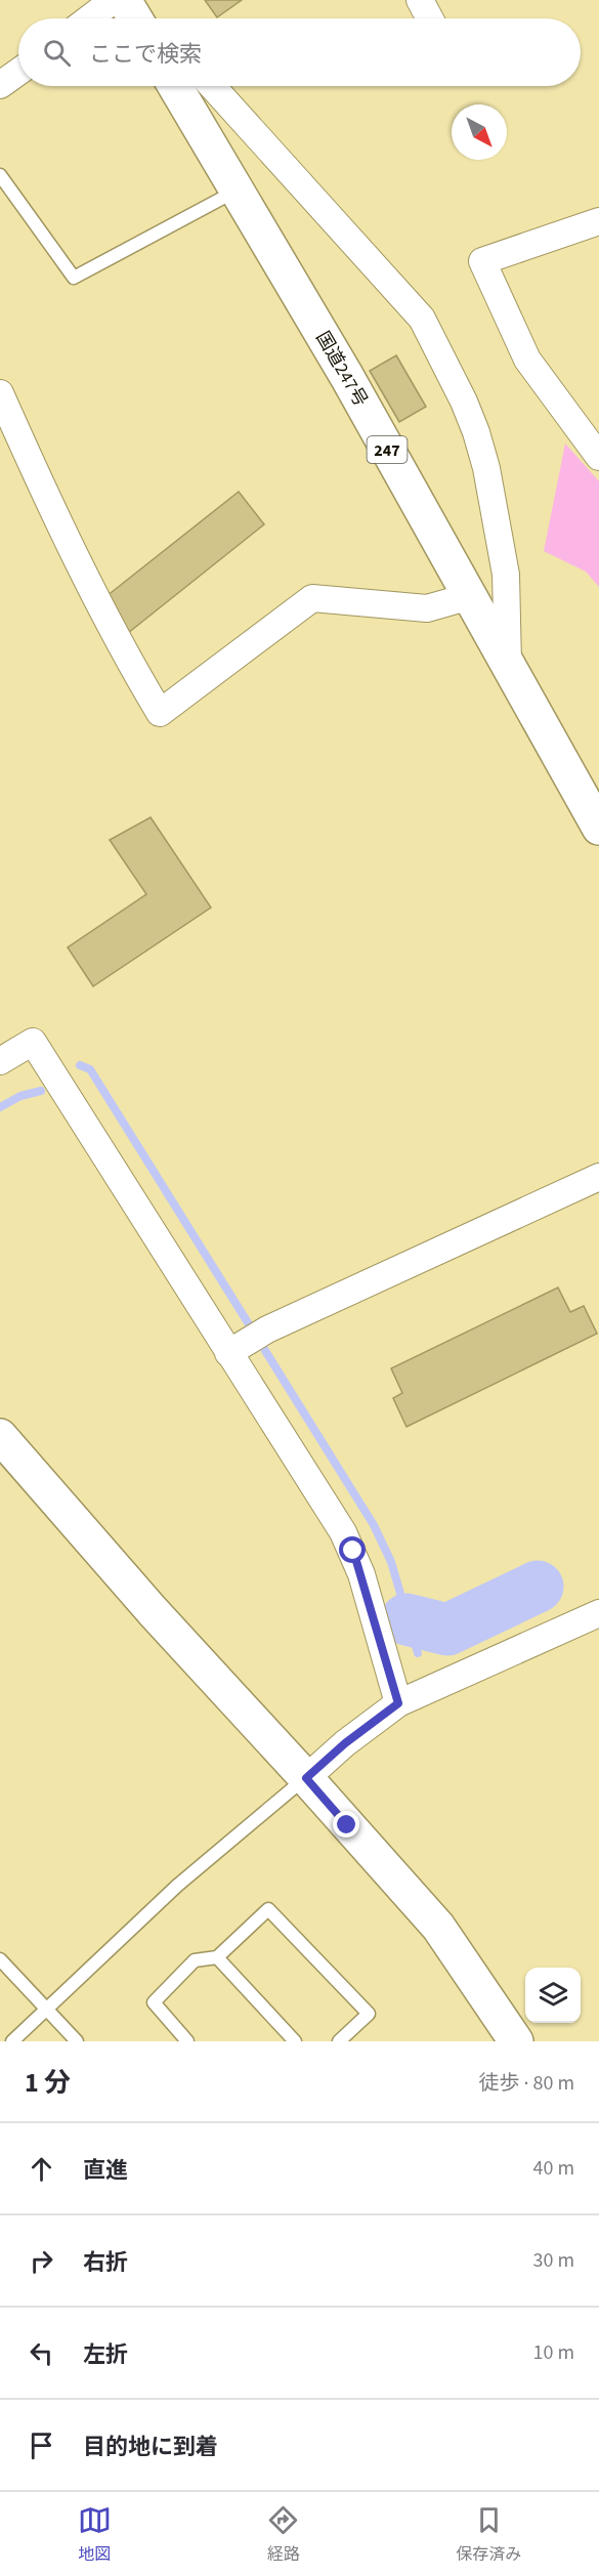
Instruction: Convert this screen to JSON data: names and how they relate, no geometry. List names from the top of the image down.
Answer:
{
  "streets": {
    "main road": ["国道247号", "247"]
  },
  "north": "bottom right",
  "page": {
    "search": "ここで検索",
    "heading": ["1 分", "徒歩 · 80 m"],
    "list": [
      ["直進", "40 m"],
      ["右折", "30 m"],
      ["左折", "10 m"],
      "目的地に到着"
    ],
    "nav": ["地図", "経路", "保存済み"]
  }
}
